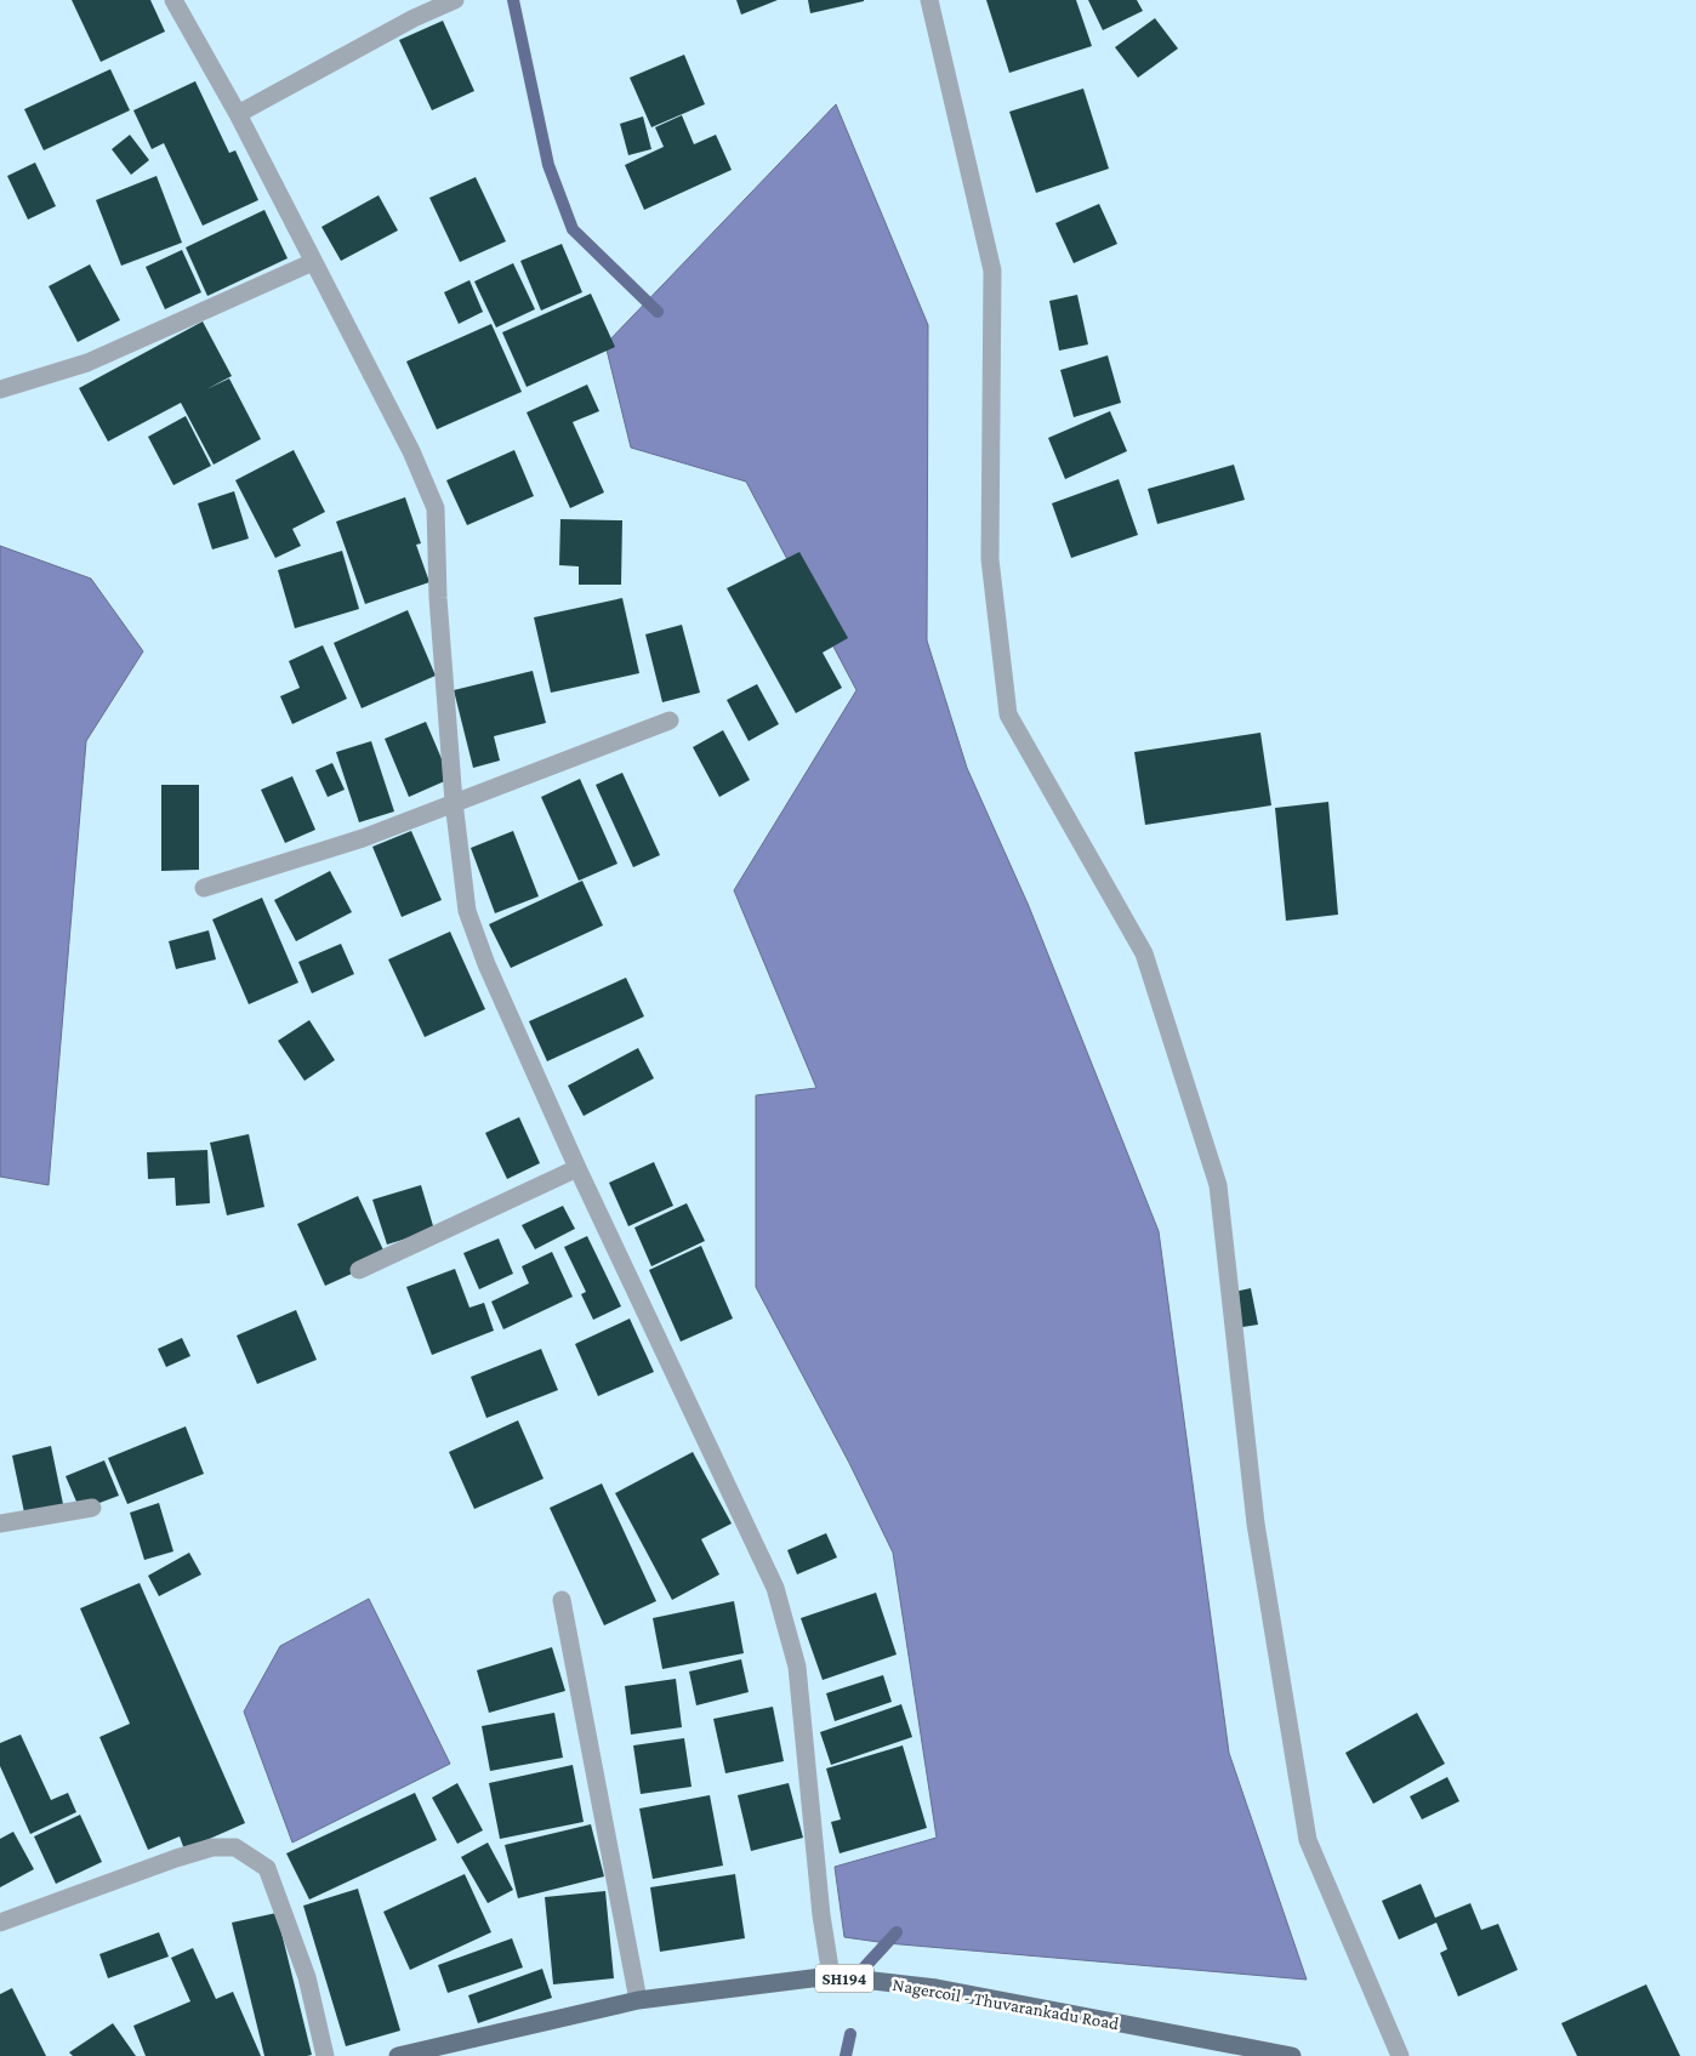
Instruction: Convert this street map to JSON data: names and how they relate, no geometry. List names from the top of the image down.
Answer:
{
  "streets": {
    "main road": ["SH194", "Nagercoil - Thuvarankadu Road"]
  }
}
